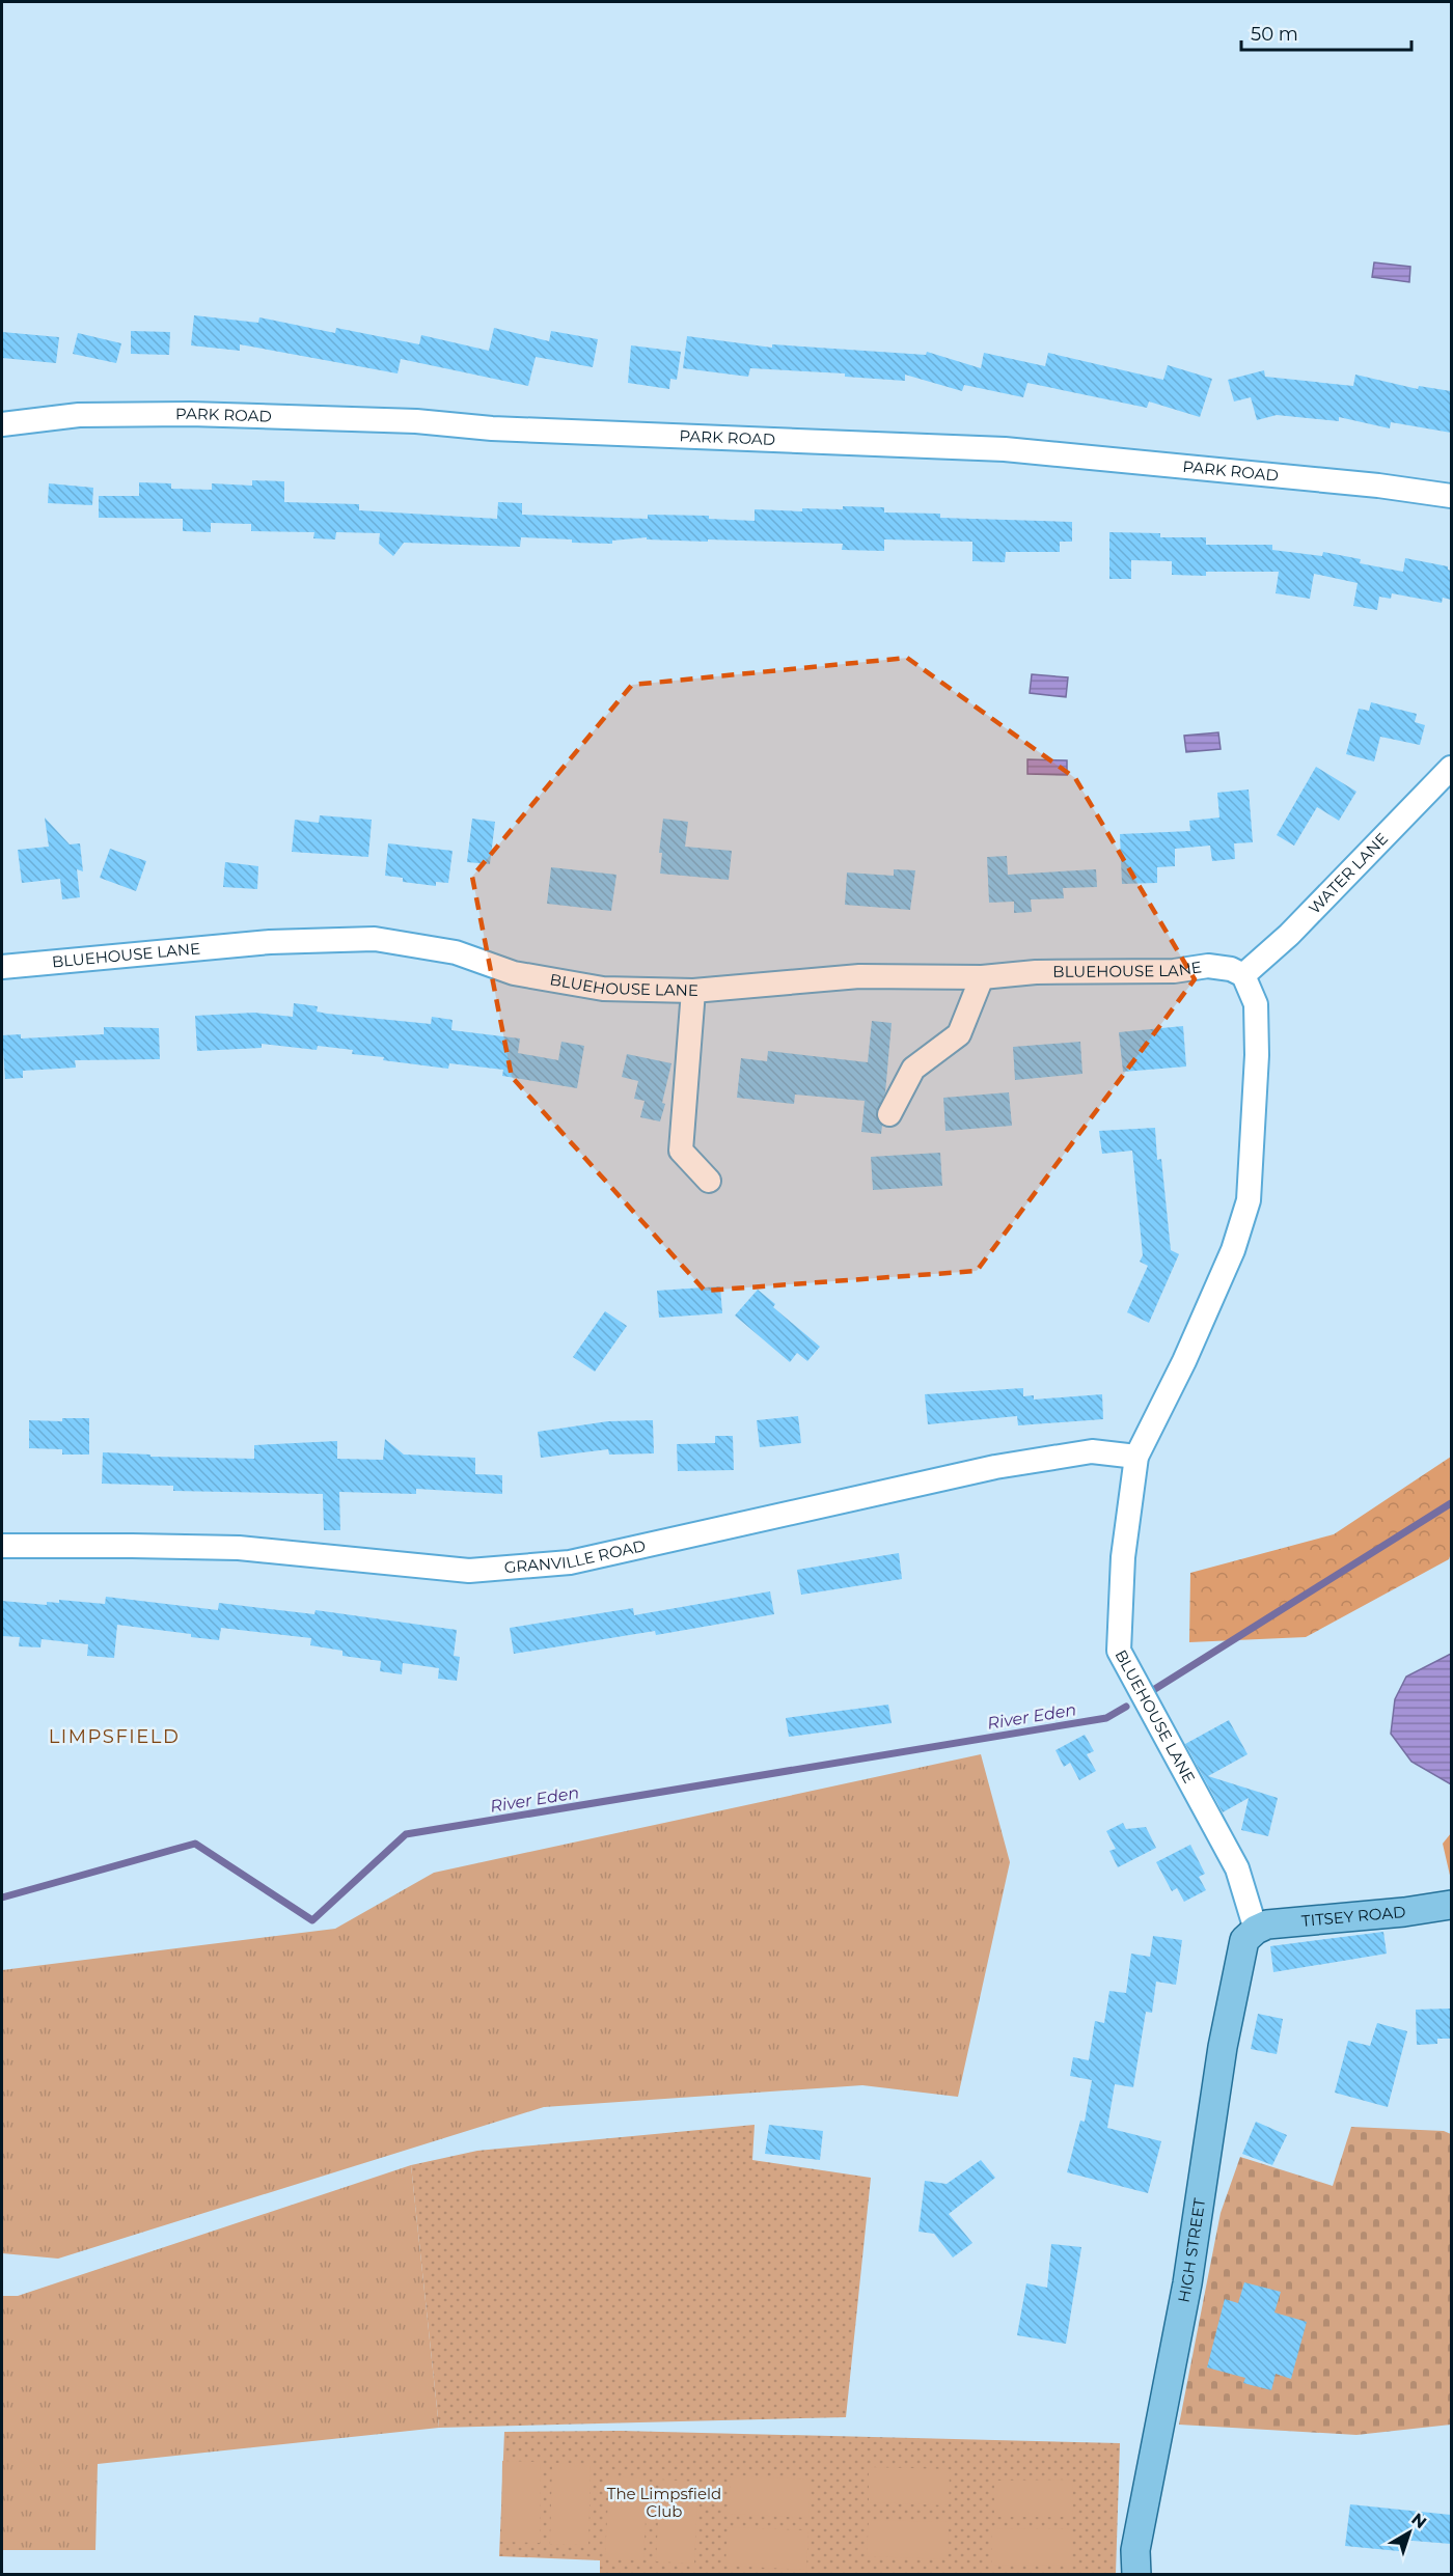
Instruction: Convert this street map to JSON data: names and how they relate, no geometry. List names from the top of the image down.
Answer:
{
  "streets": {
    "main road": ["TITSEY ROAD", "HIGH STREET"],
    "street": [
      "PARK ROAD",
      "WATER LANE",
      "BLUEHOUSE LANE",
      "GRANVILLE ROAD"
    ]
  },
  "crossings": [
    ["WATER LANE", "BLUEHOUSE LANE"],
    ["BLUEHOUSE LANE", "GRANVILLE ROAD"],
    ["BLUEHOUSE LANE", "TITSEY ROAD"],
    ["BLUEHOUSE LANE", "HIGH STREET"],
    ["TITSEY ROAD", "HIGH STREET"]
  ],
  "districts": ["LIMPSFIELD"],
  "water": ["River Eden"],
  "parks": ["The Limpsfield Club"],
  "scale_bar": "50 m",
  "north": "top right"
}
